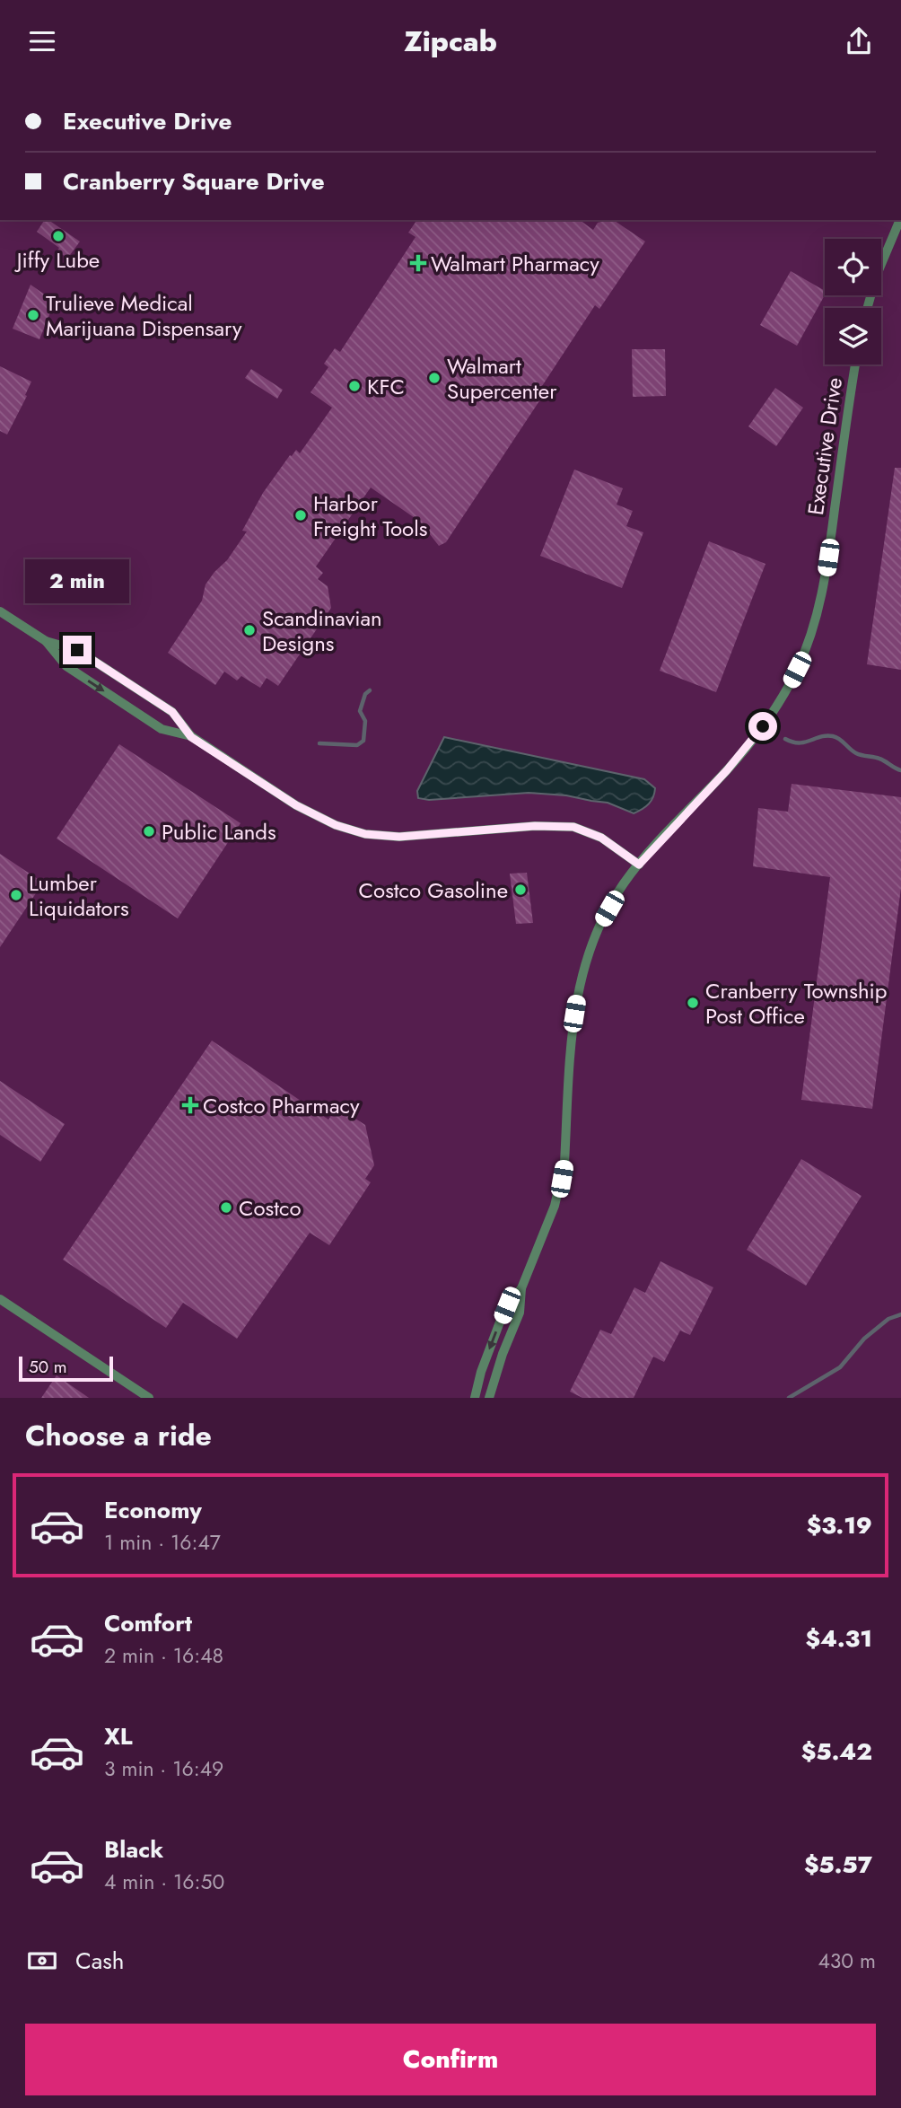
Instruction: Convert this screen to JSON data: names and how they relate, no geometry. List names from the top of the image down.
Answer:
{
  "streets": {
    "street": ["Executive Drive"]
  },
  "places": {
    "other": [
      "Jiffy Lube",
      "Trulieve Medical Marijuana Dispensary",
      "Walmart Supercenter",
      "KFC",
      "Harbor Freight Tools",
      "Scandinavian Designs",
      "Public Lands",
      "Costco Gasoline",
      "Lumber Liquidators",
      "Cranberry Township Post Office",
      "Costco"
    ],
    "health": ["Walmart Pharmacy", "Costco Pharmacy"]
  },
  "scale_bar": "50 m",
  "page": {
    "header": "Zipcab",
    "banner": ["Executive Drive", "Cranberry Square Drive"],
    "bubble": "2 min",
    "scale": "50 m",
    "heading": "Choose a ride",
    "list": [
      {
        "name": "Economy",
        "note": "1 min · 16:47",
        "value": "$3.19"
      },
      {
        "name": "Comfort",
        "note": "2 min · 16:48",
        "value": "$4.31"
      },
      {
        "name": "XL",
        "note": "3 min · 16:49",
        "value": "$5.42"
      },
      {
        "name": "Black",
        "note": "4 min · 16:50",
        "value": "$5.57"
      }
    ],
    "pay": ["Cash", "430 m"],
    "buttons": "Confirm"
  }
}
